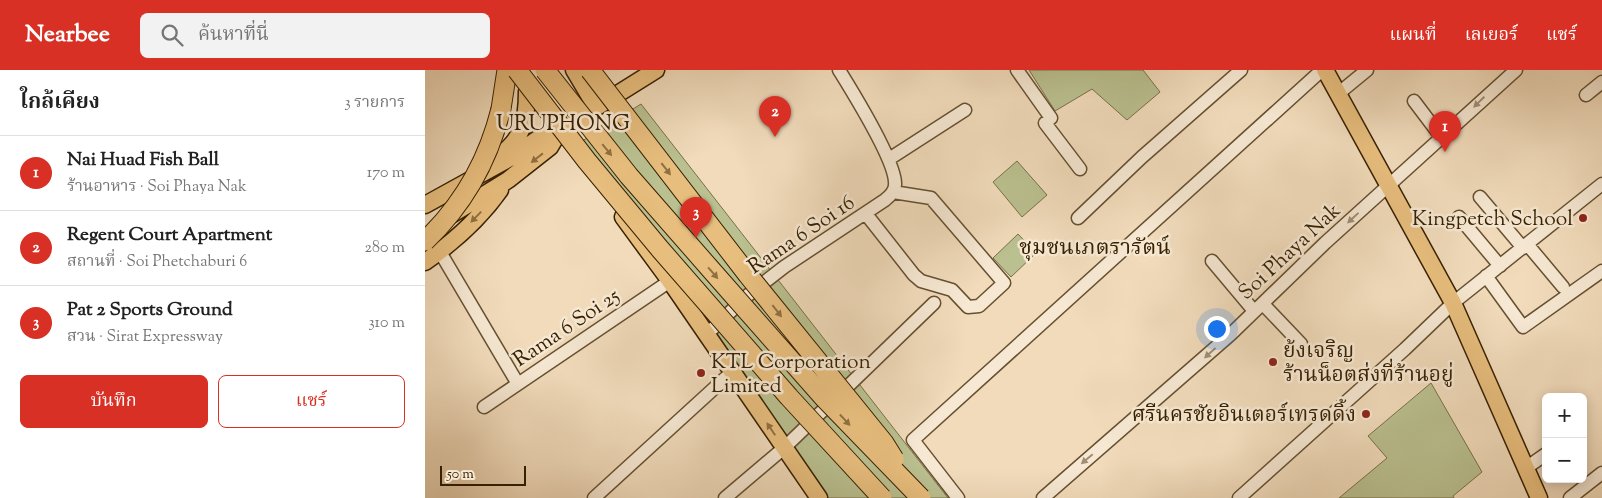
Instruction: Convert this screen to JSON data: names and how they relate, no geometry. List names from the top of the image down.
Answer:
{
  "streets": {
    "street": ["Rama 6 Soi 16", "Soi Phaya Nak", "Rama 6 Soi 25"]
  },
  "one_way": ["Soi Phaya Nak"],
  "districts": ["URUPHONG", "ชุมชนเภตรารัตน์"],
  "places": [
    "Kingpetch School",
    "ย้งเจริญ ร้านน็อตส่งที่ร้านอยู่",
    "KTL Corporation Limited",
    "ศรีนครชัยอินเตอร์เทรดดิ้ง"
  ],
  "scale_bar": "50 m",
  "page": {
    "header": "Nearbee",
    "search": "ค้นหาที่นี่",
    "nav": ["แผนที่", "เลเยอร์", "แชร์"],
    "heading": ["ใกล้เคียง", "3 รายการ"],
    "pins": ["2", "1", "3"],
    "list": [
      {
        "mark": "1",
        "name": "Nai Huad Fish Ball",
        "note": "ร้านอาหาร · Soi Phaya Nak",
        "value": "170 m"
      },
      {
        "mark": "2",
        "name": "Regent Court Apartment",
        "note": "สถานที่ · Soi Phetchaburi 6",
        "value": "280 m"
      },
      {
        "mark": "3",
        "name": "Pat 2 Sports Ground",
        "note": "สวน · Sirat Expressway",
        "value": "310 m"
      }
    ],
    "buttons": ["บันทึก", "แชร์"],
    "map_buttons": ["+", "−"],
    "scale": "50 m"
  }
}
